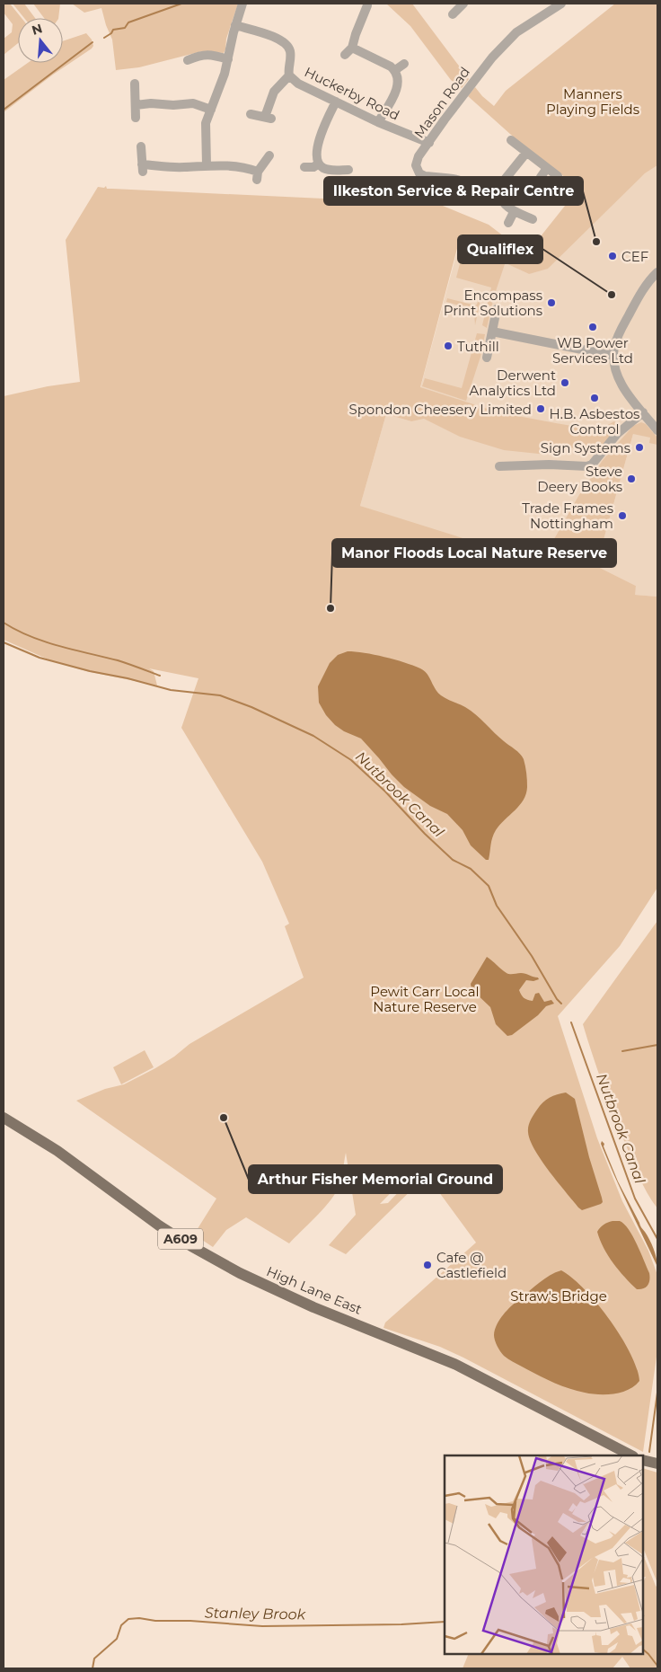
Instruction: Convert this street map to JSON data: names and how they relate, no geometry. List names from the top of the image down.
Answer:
{
  "streets": {
    "main road": ["A609", "High Lane East"],
    "street": ["Huckerby Road", "Mason Road"]
  },
  "crossings": [
    ["Huckerby Road", "Mason Road"]
  ],
  "water": ["Nutbrook Canal", "Stanley Brook"],
  "parks": ["Manners Playing Fields", "Pewit Carr Local Nature Reserve", "Straw's Bridge"],
  "places": [
    "Ilkeston Service & Repair Centre",
    "CEF",
    "Qualiflex",
    "Encompass Print Solutions",
    "WB Power Services Ltd",
    "Tuthill",
    "Derwent Analytics Ltd",
    "H.B. Asbestos Control",
    "Spondon Cheesery Limited",
    "Sign Systems",
    "Steve Deery Books",
    "Trade Frames Nottingham",
    "Manor Floods Local Nature Reserve",
    "Arthur Fisher Memorial Ground",
    "Cafe @ Castlefield"
  ],
  "north": "top"
}
